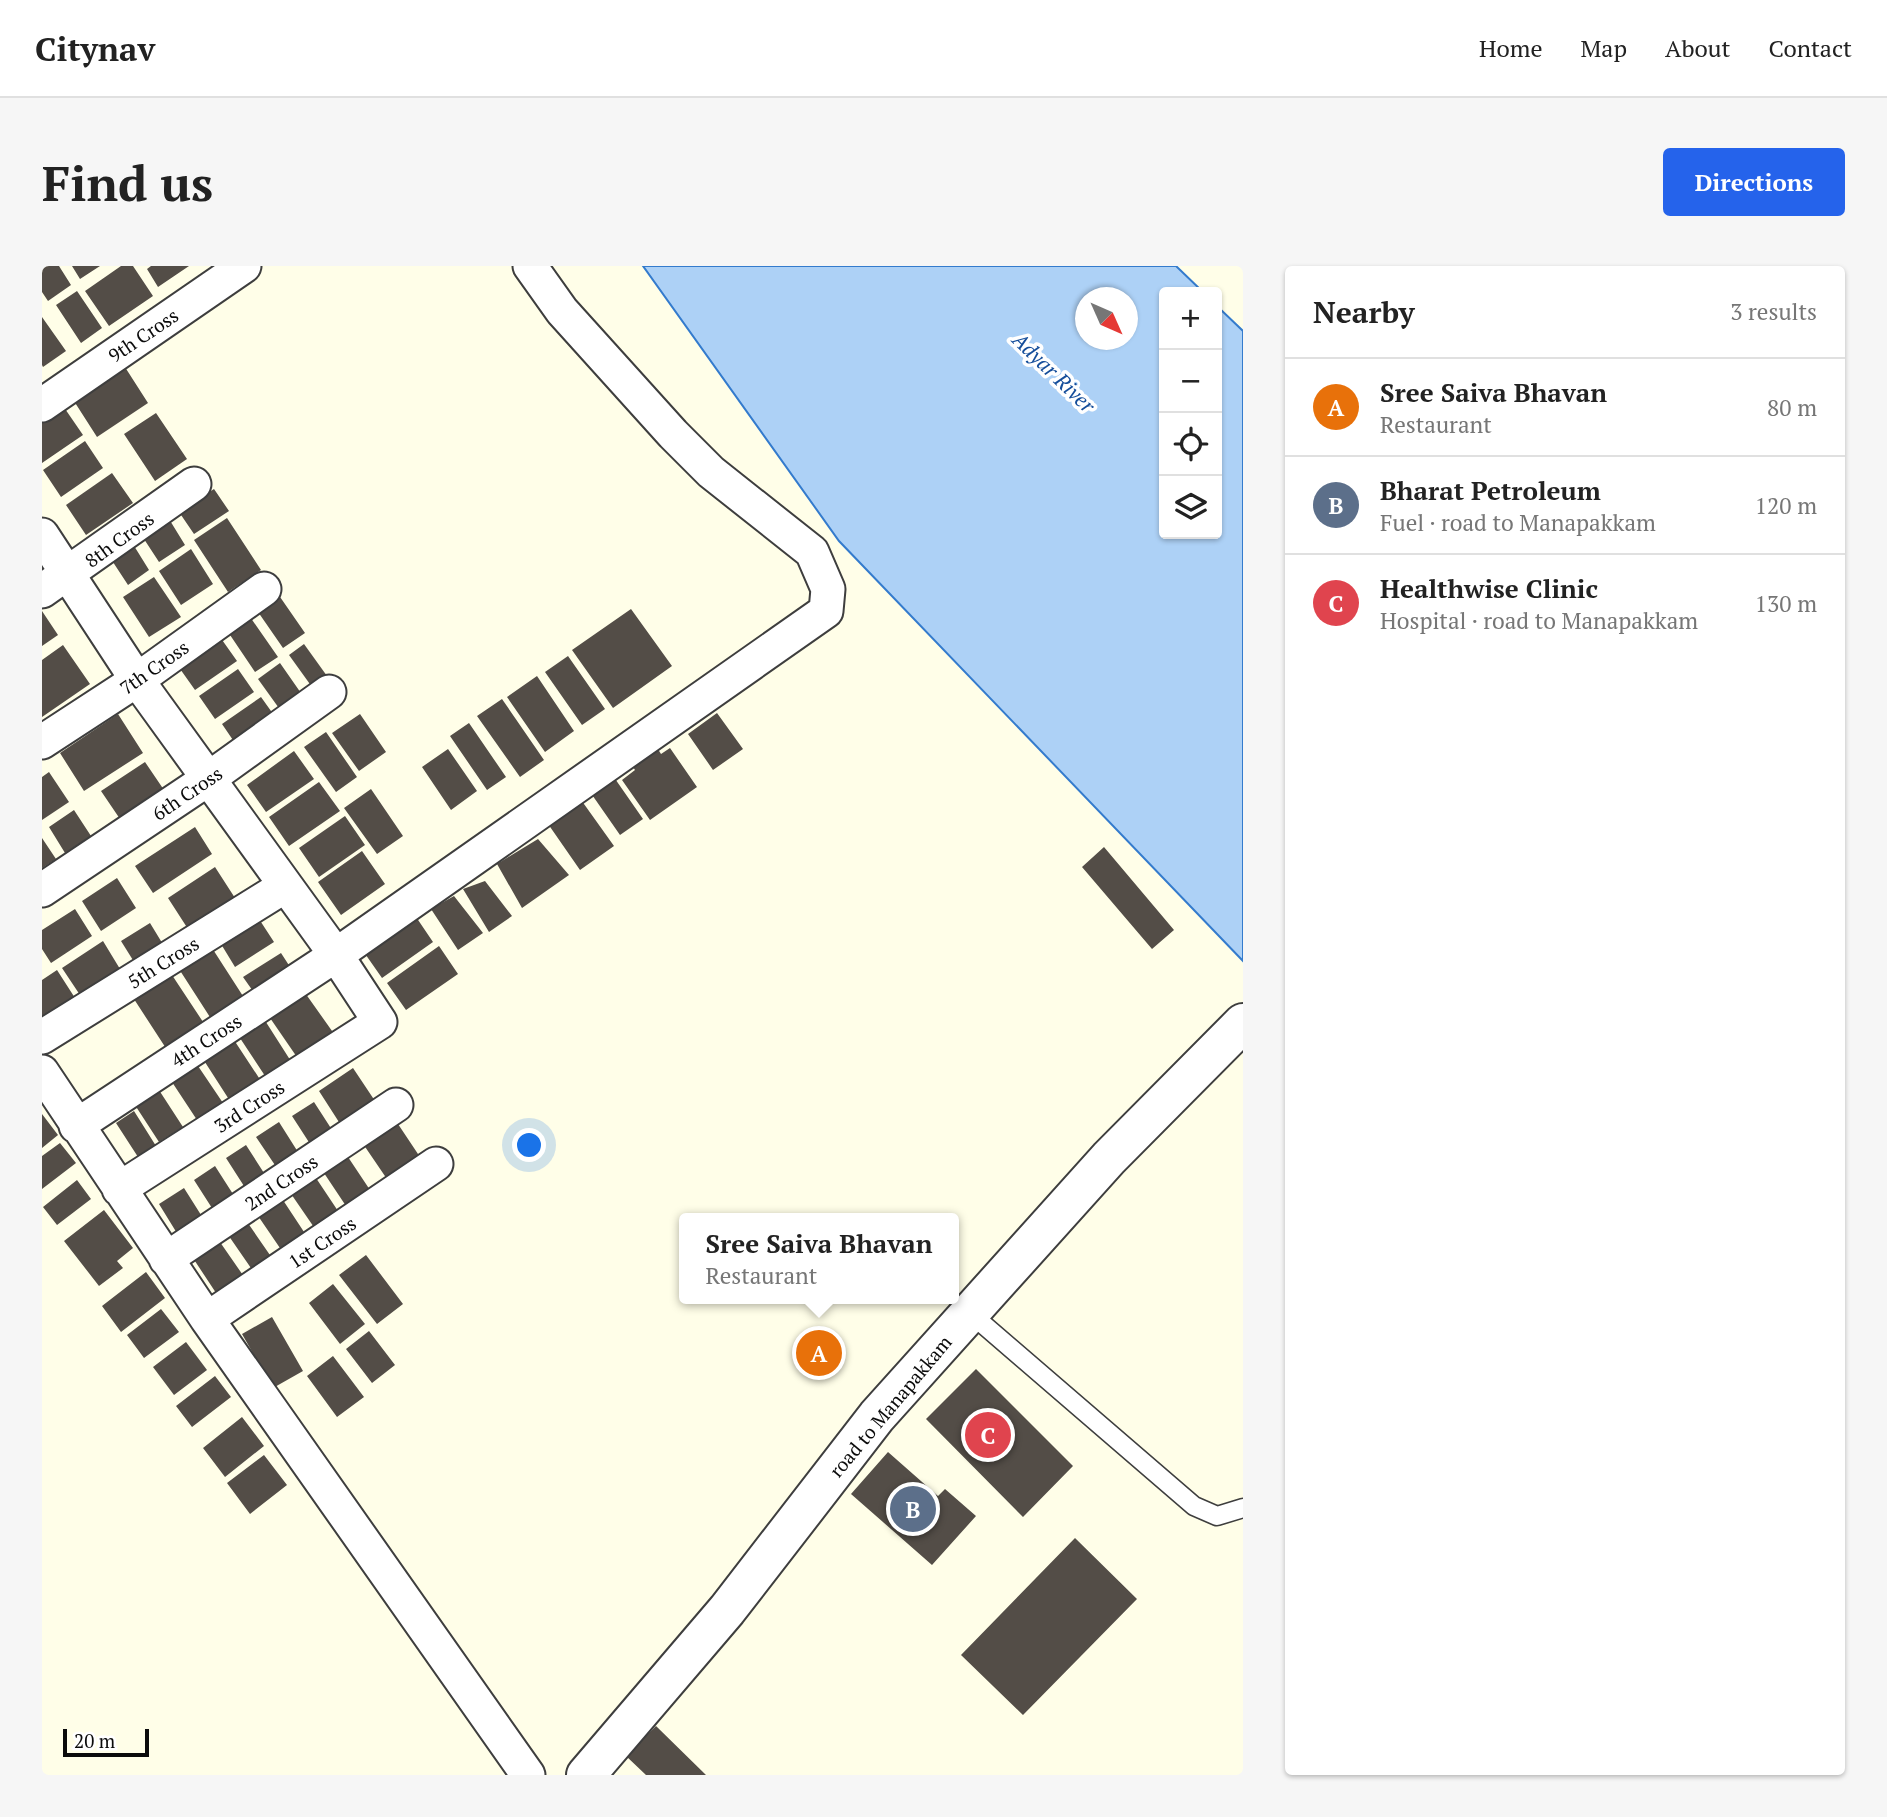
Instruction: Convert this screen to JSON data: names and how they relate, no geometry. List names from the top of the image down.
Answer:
{
  "streets": {
    "street": [
      "9th Cross",
      "8th Cross",
      "7th Cross",
      "6th Cross",
      "5th Cross",
      "4th Cross",
      "3rd Cross",
      "2nd Cross",
      "1st Cross",
      "road to Manapakkam"
    ]
  },
  "crossings": [
    ["4th Cross", "3rd Cross"]
  ],
  "water": ["Adyar River"],
  "scale_bar": "20 m",
  "north": "bottom right",
  "page": {
    "header": "Citynav",
    "nav": [
      "Home",
      "Map",
      "About",
      "Contact"
    ],
    "buttons": "Directions",
    "title": "Find us",
    "heading": ["Nearby", "3 results"],
    "map_buttons": ["+", "−"],
    "list": [
      {
        "mark": "A",
        "name": "Sree Saiva Bhavan",
        "note": "Restaurant",
        "value": "80 m"
      },
      {
        "mark": "B",
        "name": "Bharat Petroleum",
        "note": "Fuel · road to Manapakkam",
        "value": "120 m"
      },
      {
        "mark": "C",
        "name": "Healthwise Clinic",
        "note": "Hospital · road to Manapakkam",
        "value": "130 m"
      }
    ],
    "popup": ["Sree Saiva Bhavan", "Restaurant"],
    "pins": ["A", "C", "B"],
    "scale": "20 m"
  }
}
